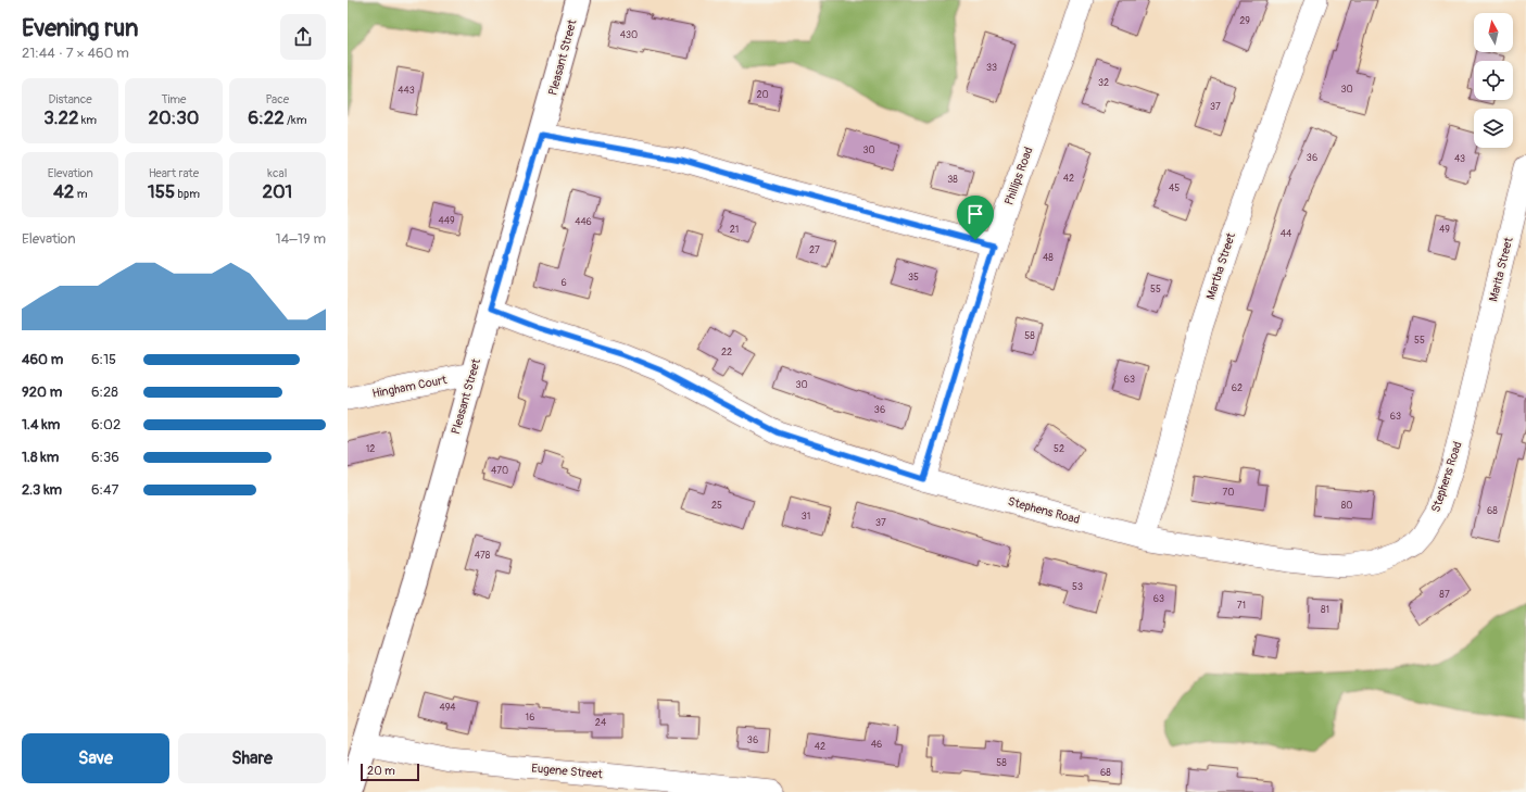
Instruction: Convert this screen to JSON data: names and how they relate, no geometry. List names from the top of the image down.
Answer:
{
  "streets": {
    "street": [
      "Pleasant Street",
      "Phillips Road",
      "Martha Street",
      "Marita Street",
      "Hingham Court",
      "Stephens Road",
      "Eugene Street"
    ]
  },
  "crossings": [
    ["Pleasant Street", "Hingham Court"],
    ["Pleasant Street", "Stephens Road"],
    ["Pleasant Street", "Eugene Street"],
    ["Phillips Road", "Stephens Road"],
    ["Martha Street", "Stephens Road"],
    ["Marita Street", "Stephens Road"]
  ],
  "house_numbers": [
    "29",
    "430",
    "33",
    "32",
    "30",
    "443",
    "20",
    "37",
    "30",
    "36",
    "43",
    "42",
    "38",
    "45",
    "449",
    "446",
    "21",
    "49",
    "44",
    "27",
    "48",
    "35",
    "6",
    "55",
    "58",
    "55",
    "22",
    "63",
    "30",
    "62",
    "36",
    "63",
    "12",
    "52",
    "470",
    "70",
    "25",
    "80",
    "68",
    "31",
    "37",
    "478",
    "53",
    "87",
    "63",
    "71",
    "81",
    "494",
    "16",
    "24",
    "36",
    "46",
    "42",
    "58",
    "68"
  ],
  "scale_bar": "20 m",
  "north": "top",
  "page": {
    "heading": ["Evening run", "21:44 · 7 × 460 m"],
    "stats": [
      ["Distance", "3.22 km"],
      ["Time", "20:30"],
      ["Pace", "6:22 /km"],
      ["Elevation", "42 m"],
      ["Heart rate", "155 bpm"],
      ["kcal", "201"]
    ],
    "chart": ["Elevation", "14–19 m"],
    "list": [
      {
        "name": "460 m",
        "note": "6:15"
      },
      {
        "name": "920 m",
        "note": "6:28"
      },
      {
        "name": "1.4 km",
        "note": "6:02"
      },
      {
        "name": "1.8 km",
        "note": "6:36"
      },
      {
        "name": "2.3 km",
        "note": "6:47"
      }
    ],
    "buttons": ["Save", "Share"],
    "scale": "20 m"
  }
}
